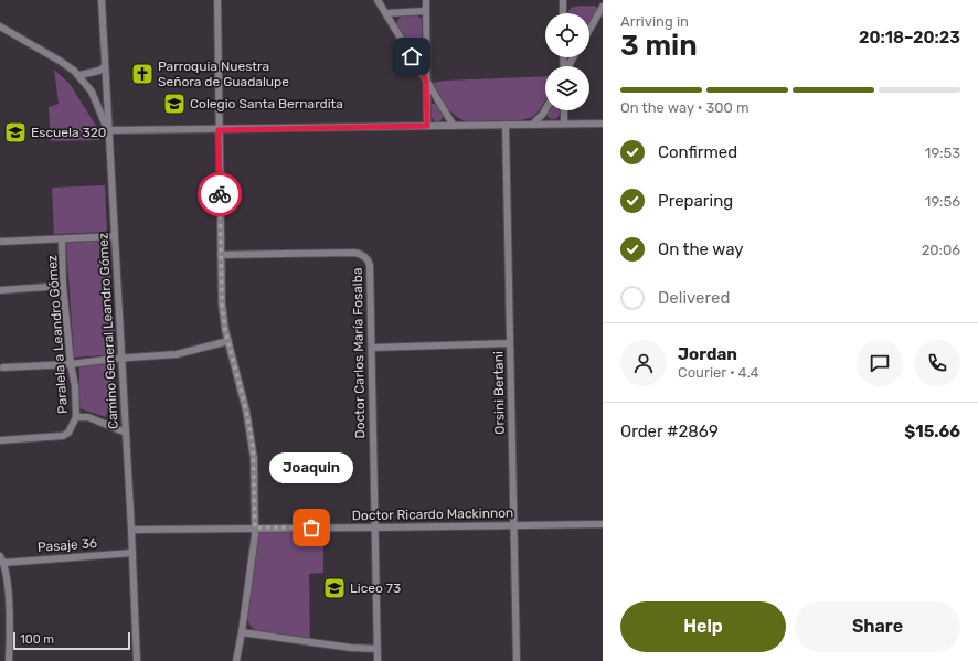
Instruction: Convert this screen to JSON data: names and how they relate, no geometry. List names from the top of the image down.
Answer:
{
  "streets": {
    "street": [
      "Camino General Leandro Gómez",
      "Paralela a Leandro Gómez",
      "Doctor Carlos María Fosalba",
      "Orsini Bertani",
      "Doctor Ricardo Mackinnon",
      "Pasaje 36"
    ]
  },
  "crossings": [
    ["Camino General Leandro Gómez", "Doctor Ricardo Mackinnon"],
    ["Camino General Leandro Gómez", "Pasaje 36"],
    ["Doctor Carlos María Fosalba", "Doctor Ricardo Mackinnon"],
    ["Orsini Bertani", "Doctor Ricardo Mackinnon"]
  ],
  "places": {
    "church": ["Parroquia Nuestra Señora de Guadalupe"],
    "school or university": ["Colegio Santa Bernardita", "Escuela 320", "Liceo 73"],
    "other": ["Joaquin"]
  },
  "scale_bar": "100 m",
  "page": {
    "heading": ["3 min", "Arriving in", "20:18–20:23"],
    "panel": [
      "Jordan",
      "Courier · 4.4",
      "Order #2869",
      "$15.66"
    ],
    "bar": "On the way · 300 m",
    "list": [
      ["Confirmed", "19:53"],
      ["Preparing", "19:56"],
      ["On the way", "20:06"],
      "Delivered"
    ],
    "bubble": "Joaquin",
    "buttons": ["Help", "Share"],
    "scale": "100 m"
  }
}
